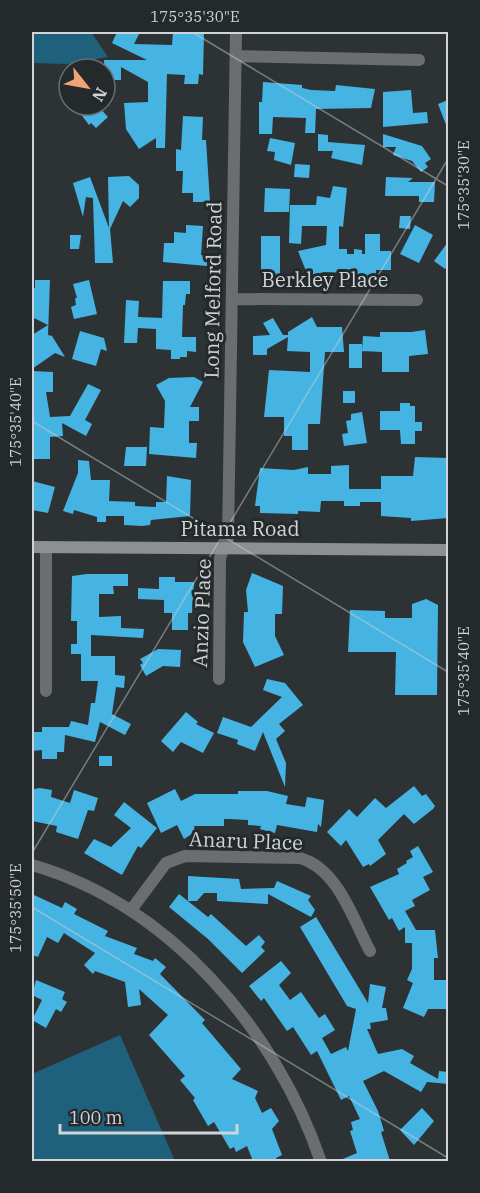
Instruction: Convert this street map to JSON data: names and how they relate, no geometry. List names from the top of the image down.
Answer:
{
  "streets": {
    "street": [
      "Berkley Place",
      "Long Melford Road",
      "Pitama Road",
      "Anzio Place",
      "Anaru Place"
    ]
  },
  "crossings": [
    ["Berkley Place", "Long Melford Road"],
    ["Long Melford Road", "Pitama Road"],
    ["Long Melford Road", "Anzio Place"],
    ["Pitama Road", "Anzio Place"]
  ],
  "scale_bar": "100 m",
  "north": "bottom right",
  "coordinates": ["175°35'30\"E", "175°35'40\"E", "175°35'50\"E"]
}
